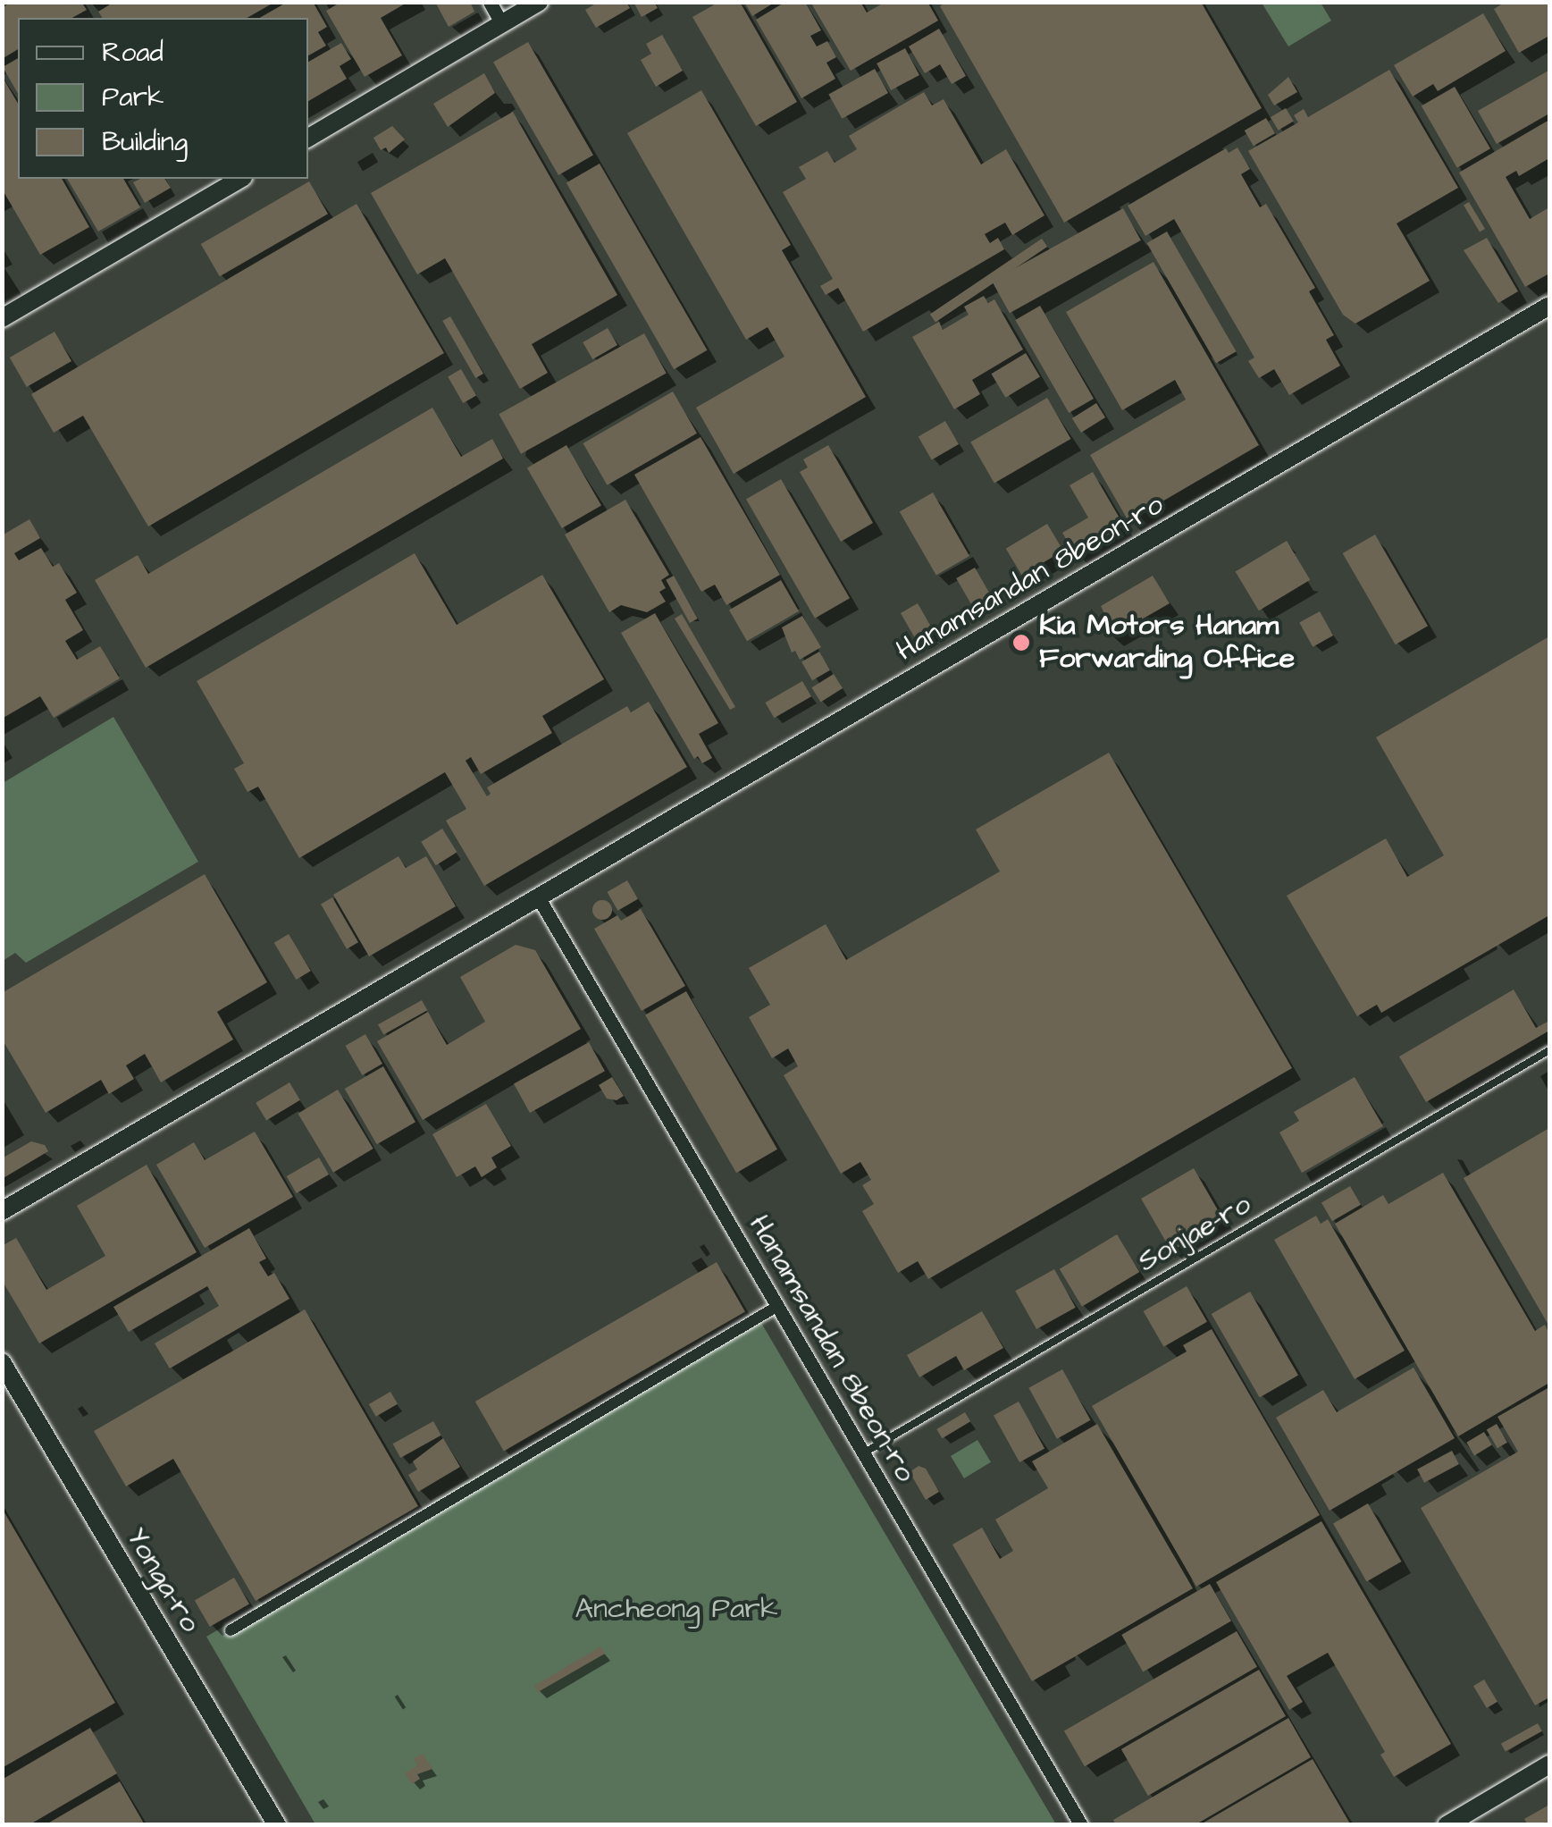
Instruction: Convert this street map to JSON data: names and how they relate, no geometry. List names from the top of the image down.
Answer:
{
  "streets": {
    "street": ["Hanamsandan 8beon-ro", "Yonga-ro"],
    "lane": ["Sonjae-ro"]
  },
  "crossings": [
    ["Hanamsandan 8beon-ro", "Sonjae-ro"]
  ],
  "parks": ["Ancheong Park"],
  "places": ["Kia Motors Hanam Forwarding Office"],
  "legend": ["Road", "Park", "Building"]
}
